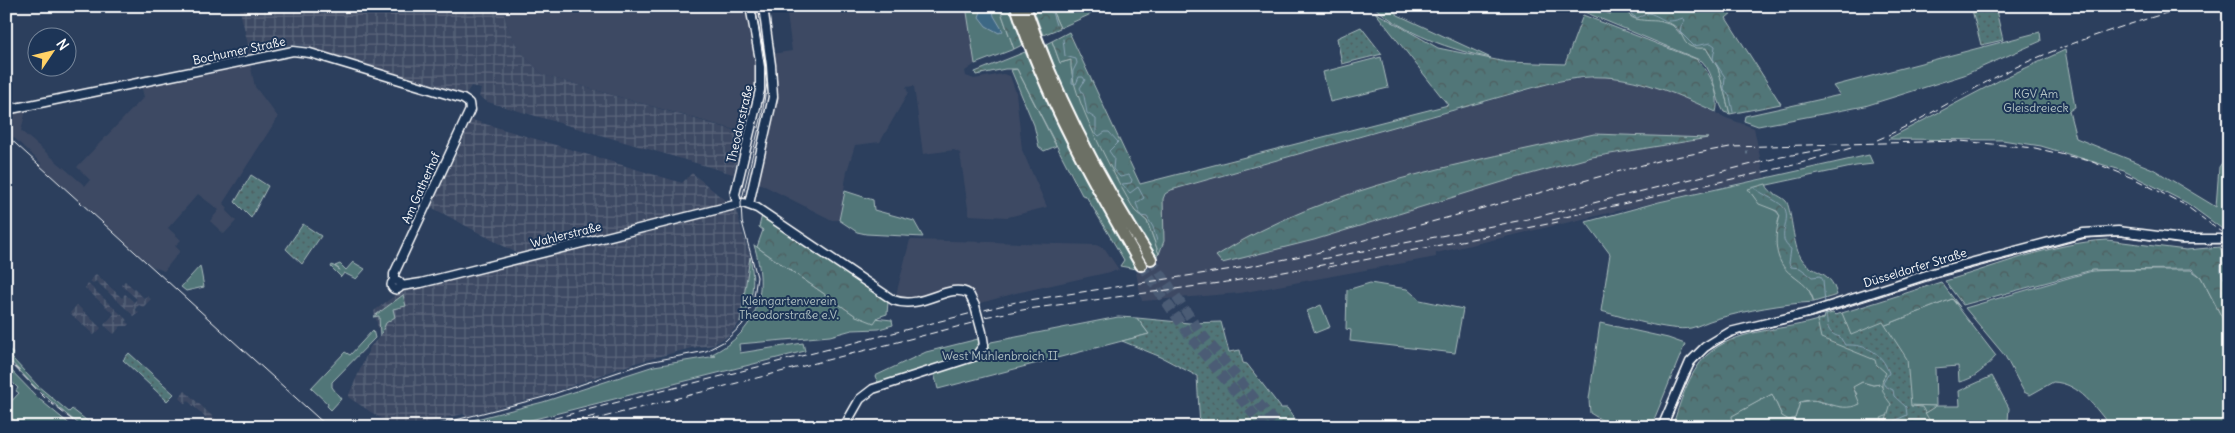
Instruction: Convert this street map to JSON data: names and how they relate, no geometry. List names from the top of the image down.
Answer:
{
  "streets": {
    "main road": [
      "Bochumer Straße",
      "Theodorstraße",
      "Am Gatherhof",
      "Wahlerstraße",
      "Düsseldorfer Straße"
    ]
  },
  "crossings": [
    ["Bochumer Straße", "Am Gatherhof"],
    ["Theodorstraße", "Wahlerstraße"],
    ["Am Gatherhof", "Wahlerstraße"]
  ],
  "parks": ["KGV Am Gleisdreieck", "Kleingartenverein Theodorstraße e.V.", "West Mühlenbroich II"],
  "north": "top right"
}
